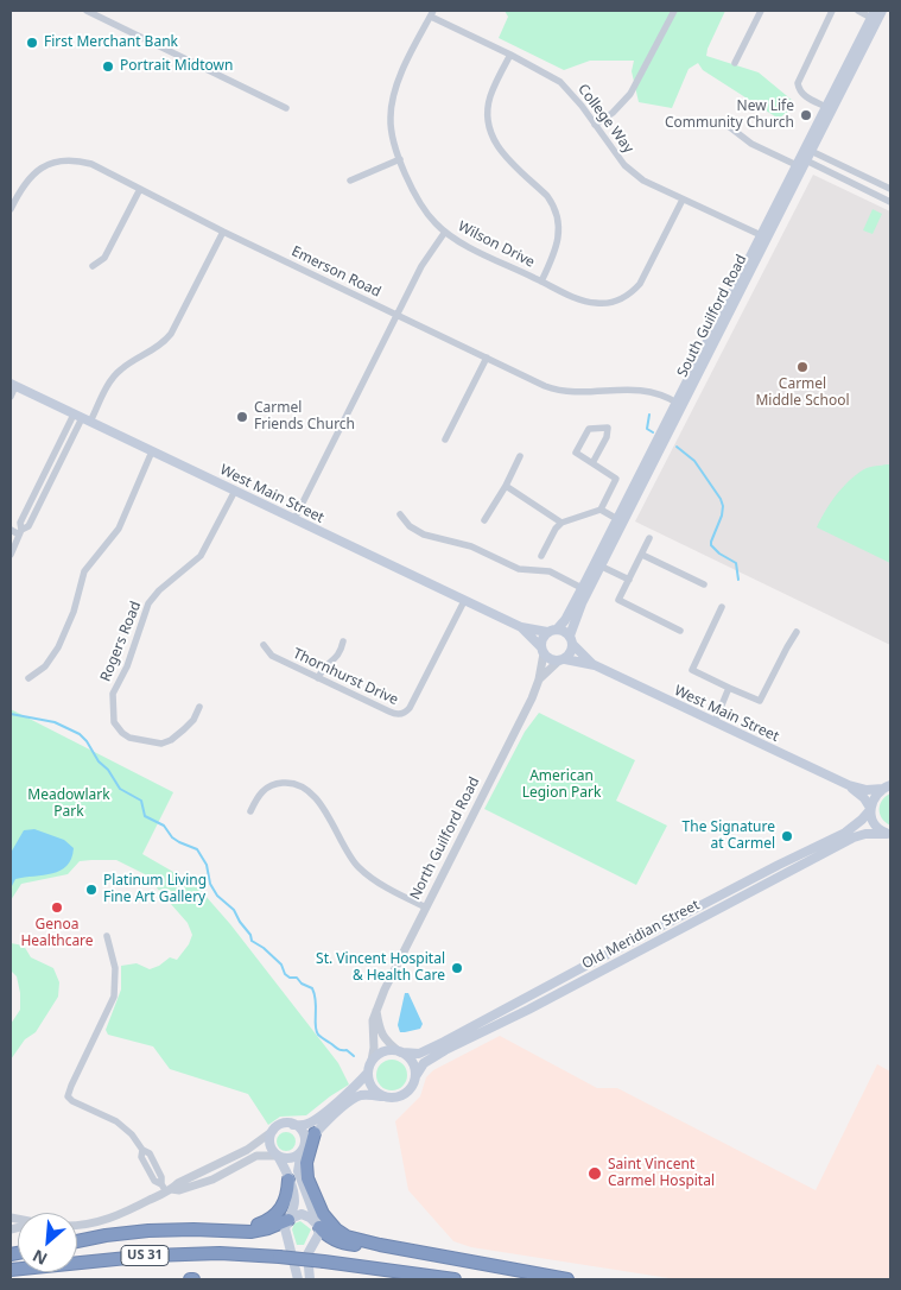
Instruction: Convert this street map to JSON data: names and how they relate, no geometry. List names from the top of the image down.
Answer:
{
  "streets": {
    "highway": ["US 31"],
    "main road": ["South Guilford Road", "West Main Street", "Old Meridian Street"],
    "street": [
      "College Way",
      "Wilson Drive",
      "Emerson Road",
      "Rogers Road",
      "Thornhurst Drive",
      "North Guilford Road"
    ]
  },
  "crossings": [
    ["College Way", "Wilson Drive"],
    ["College Way", "South Guilford Road"],
    ["Emerson Road", "South Guilford Road"],
    ["South Guilford Road", "West Main Street"],
    ["South Guilford Road", "North Guilford Road"],
    ["West Main Street", "Rogers Road"],
    ["West Main Street", "Thornhurst Drive"],
    ["West Main Street", "North Guilford Road"],
    ["West Main Street", "Old Meridian Street"],
    ["North Guilford Road", "Old Meridian Street"]
  ],
  "parks": ["American Legion Park", "Meadowlark Park"],
  "places": [
    "First Merchant Bank",
    "Portrait Midtown",
    "New Life Community Church",
    "Carmel Middle School",
    "Carmel Friends Church",
    "The Signature at Carmel",
    "Platinum Living Fine Art Gallery",
    "Genoa Healthcare",
    "St. Vincent Hospital & Health Care",
    "Saint Vincent Carmel Hospital"
  ],
  "north": "bottom left"
}
